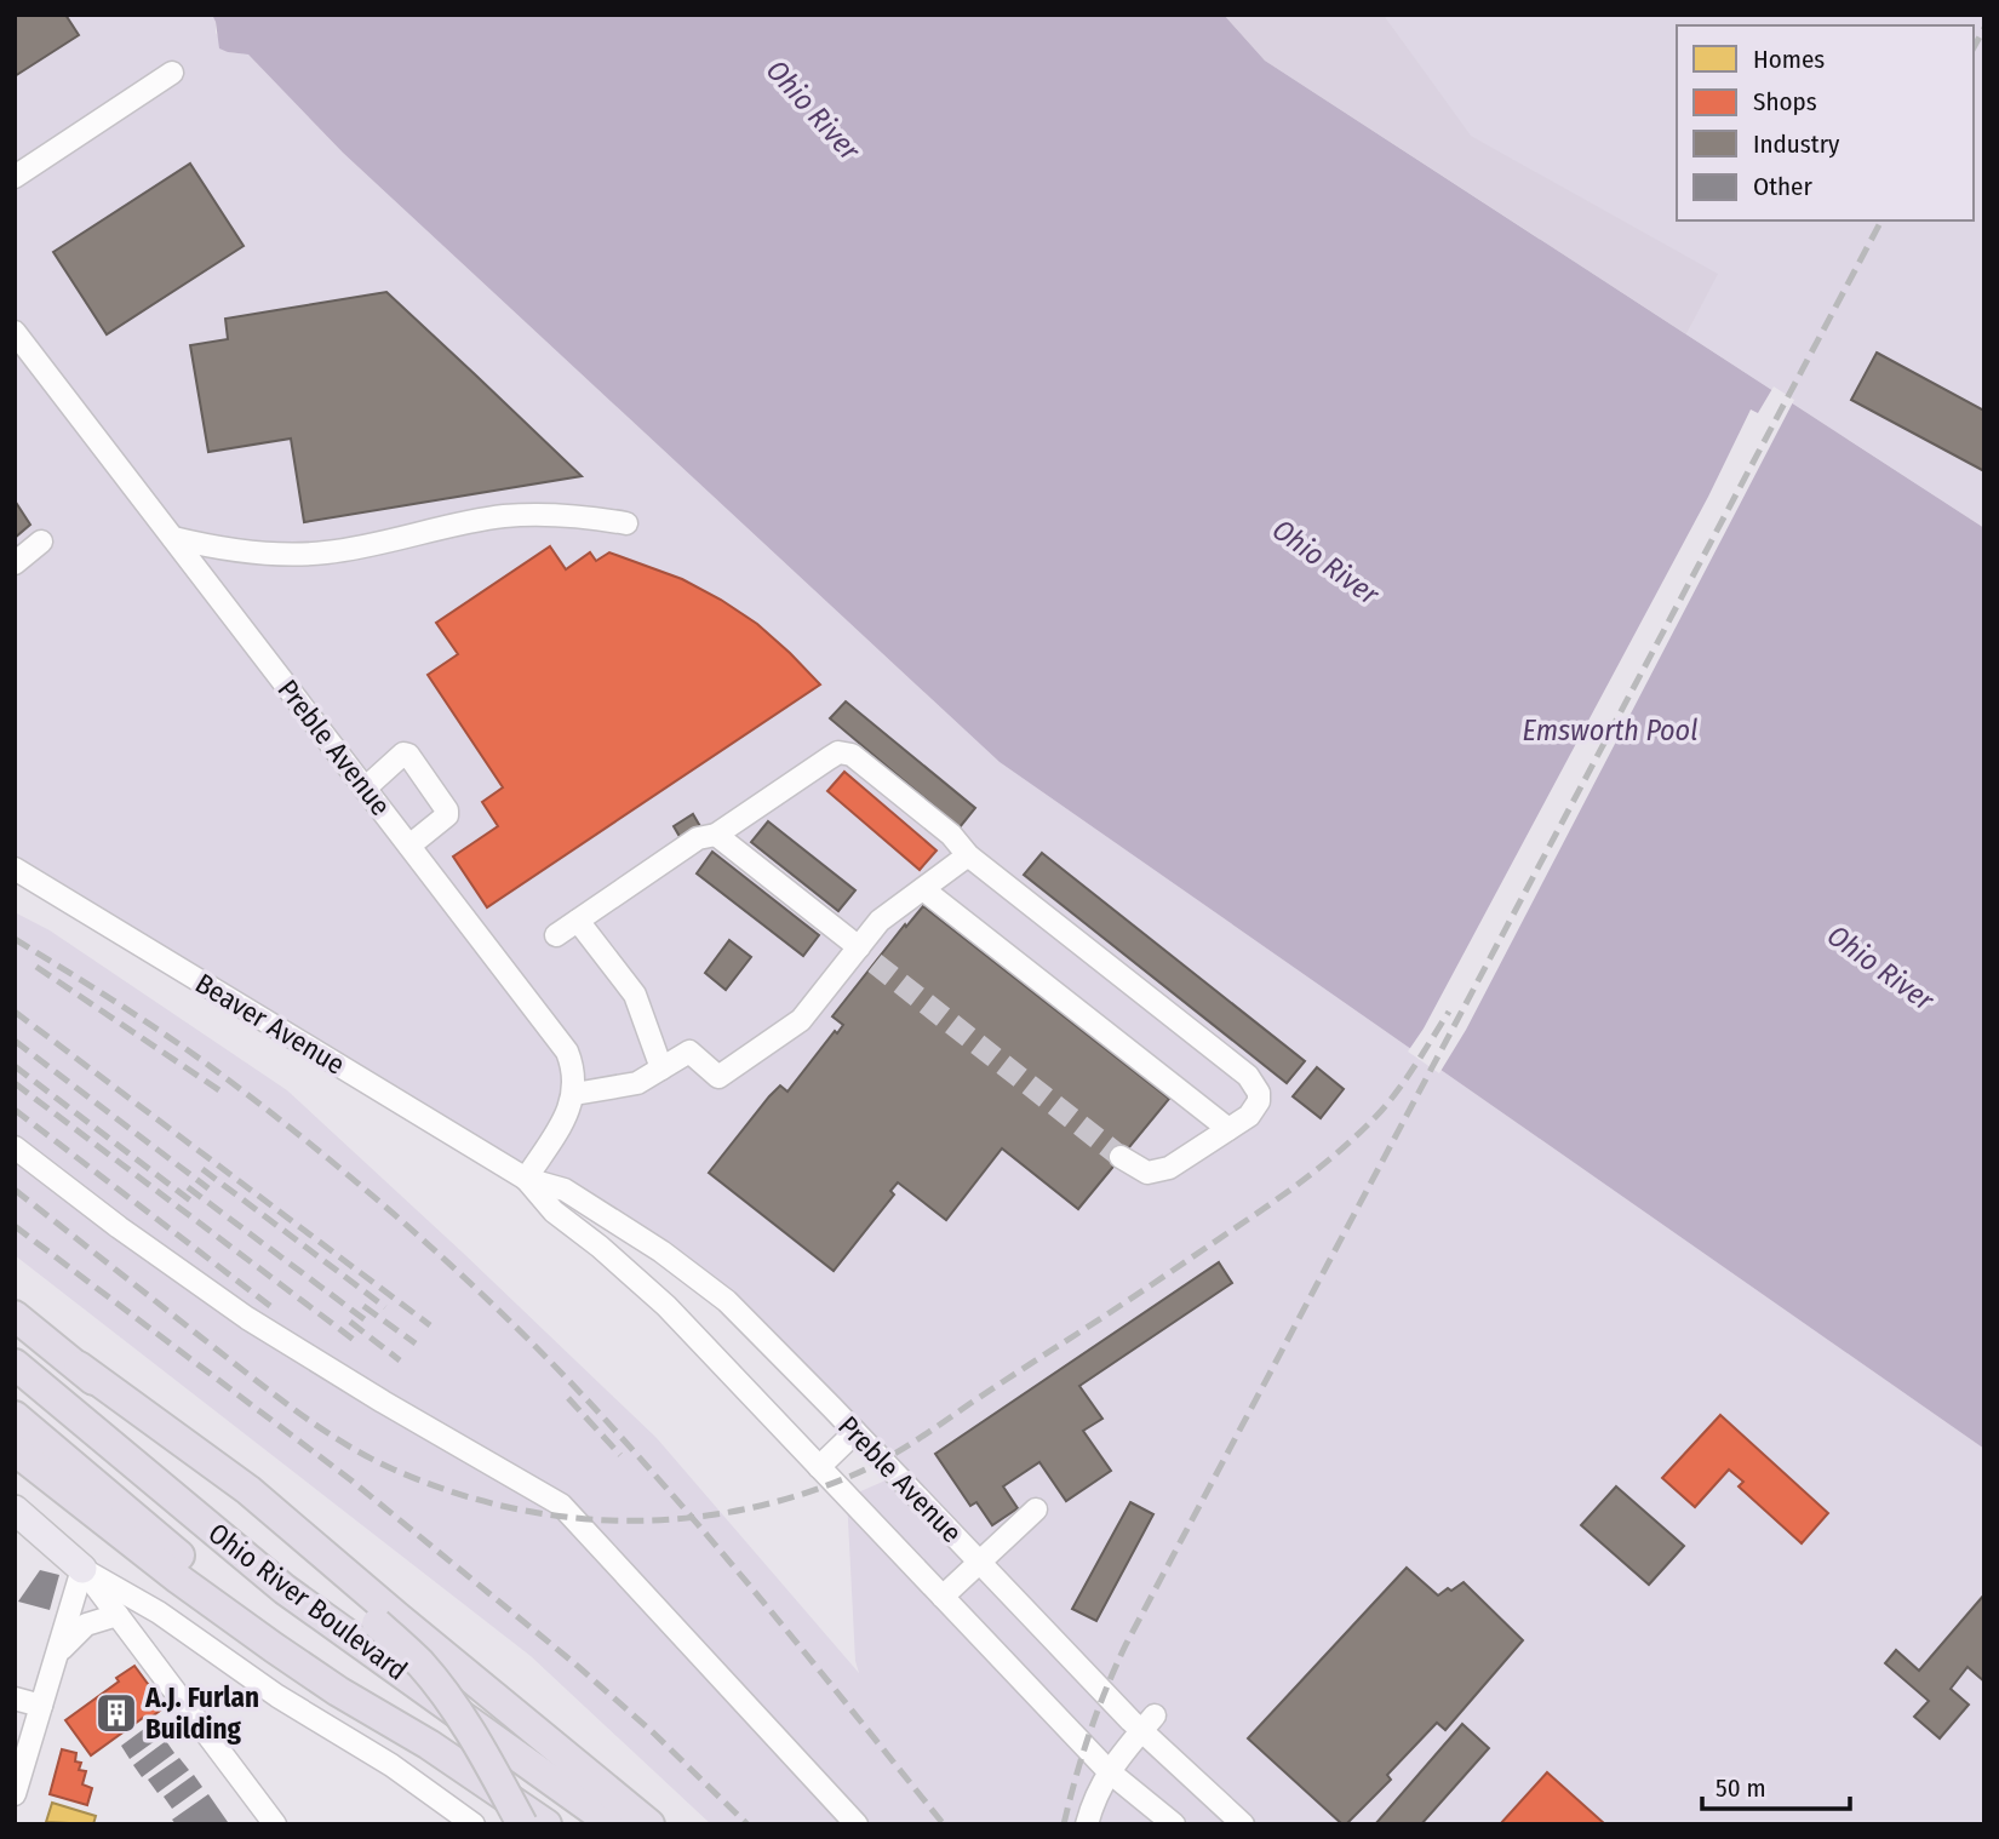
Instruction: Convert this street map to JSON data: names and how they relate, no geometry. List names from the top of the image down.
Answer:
{
  "streets": {
    "highway": ["Ohio River Boulevard"],
    "street": ["Preble Avenue", "Beaver Avenue"]
  },
  "crossings": [
    ["Preble Avenue", "Beaver Avenue"]
  ],
  "water": ["Ohio River", "Emsworth Pool"],
  "places": {
    "building": ["A.J. Furlan Building"]
  },
  "legend": [
    "Homes",
    "Shops",
    "Industry",
    "Other"
  ],
  "scale_bar": "50 m"
}
